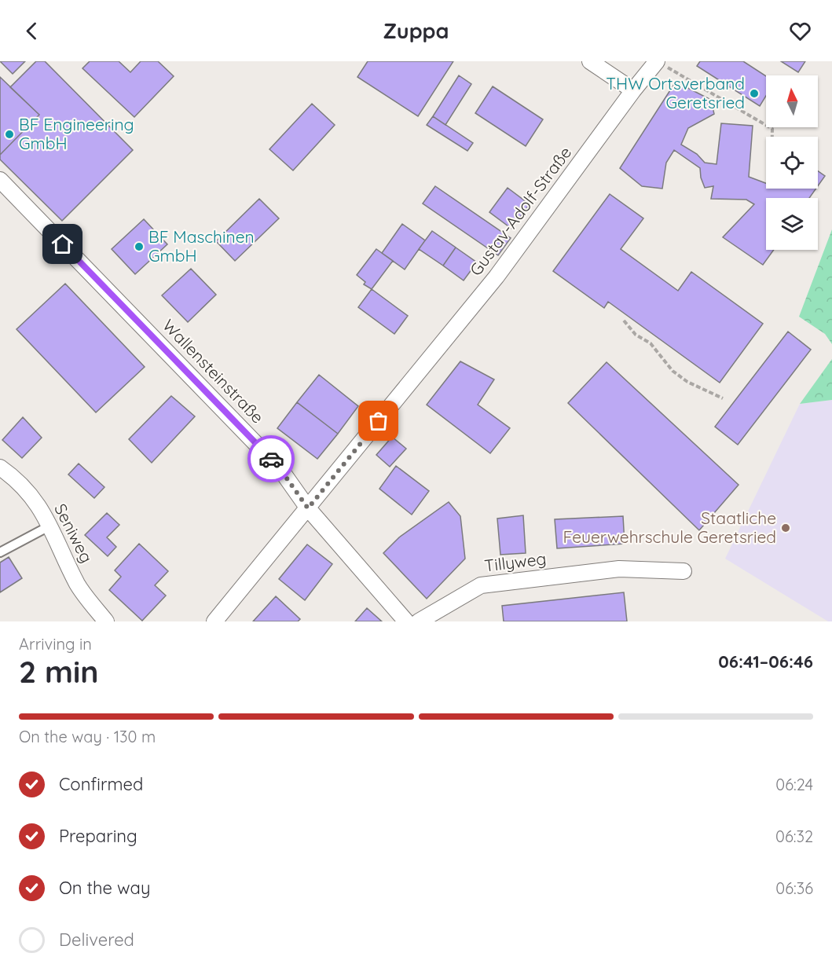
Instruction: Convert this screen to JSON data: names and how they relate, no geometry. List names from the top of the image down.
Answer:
{
  "streets": {
    "street": [
      "Gustav-Adolf-Straße",
      "Wallensteinstraße",
      "Seniweg",
      "Tillyweg"
    ]
  },
  "crossings": [
    ["Gustav-Adolf-Straße", "Wallensteinstraße"]
  ],
  "places": [
    "THW Ortsverband Geretsried",
    "BF Engineering GmbH",
    "BF Maschinen GmbH",
    "Staatliche Feuerwehrschule Geretsried"
  ],
  "north": "top",
  "page": {
    "header": "Zuppa",
    "heading": ["2 min", "Arriving in", "06:41–06:46"],
    "bar": "On the way · 130 m",
    "list": [
      ["Confirmed", "06:24"],
      ["Preparing", "06:32"],
      ["On the way", "06:36"],
      "Delivered"
    ]
  }
}
